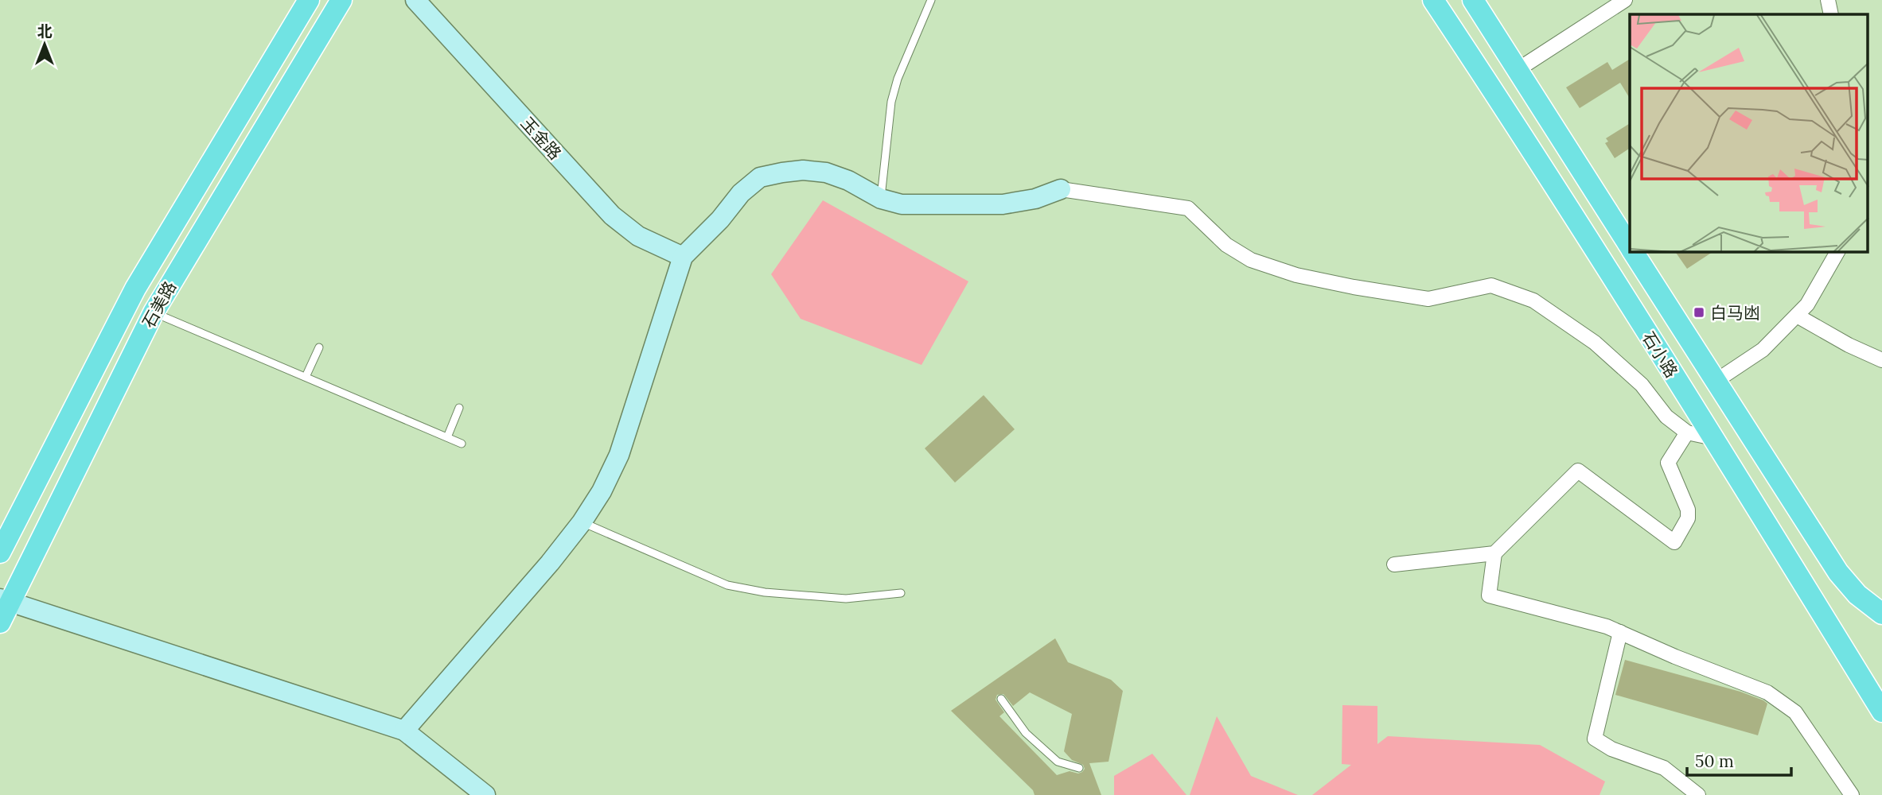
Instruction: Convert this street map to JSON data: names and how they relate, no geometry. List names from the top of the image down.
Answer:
{
  "streets": {
    "main road": ["石美路", "石小路"],
    "street": ["玉金路"]
  },
  "places": {
    "transit": ["白马凼"]
  },
  "scale_bar": "50 m",
  "north": "top"
}
